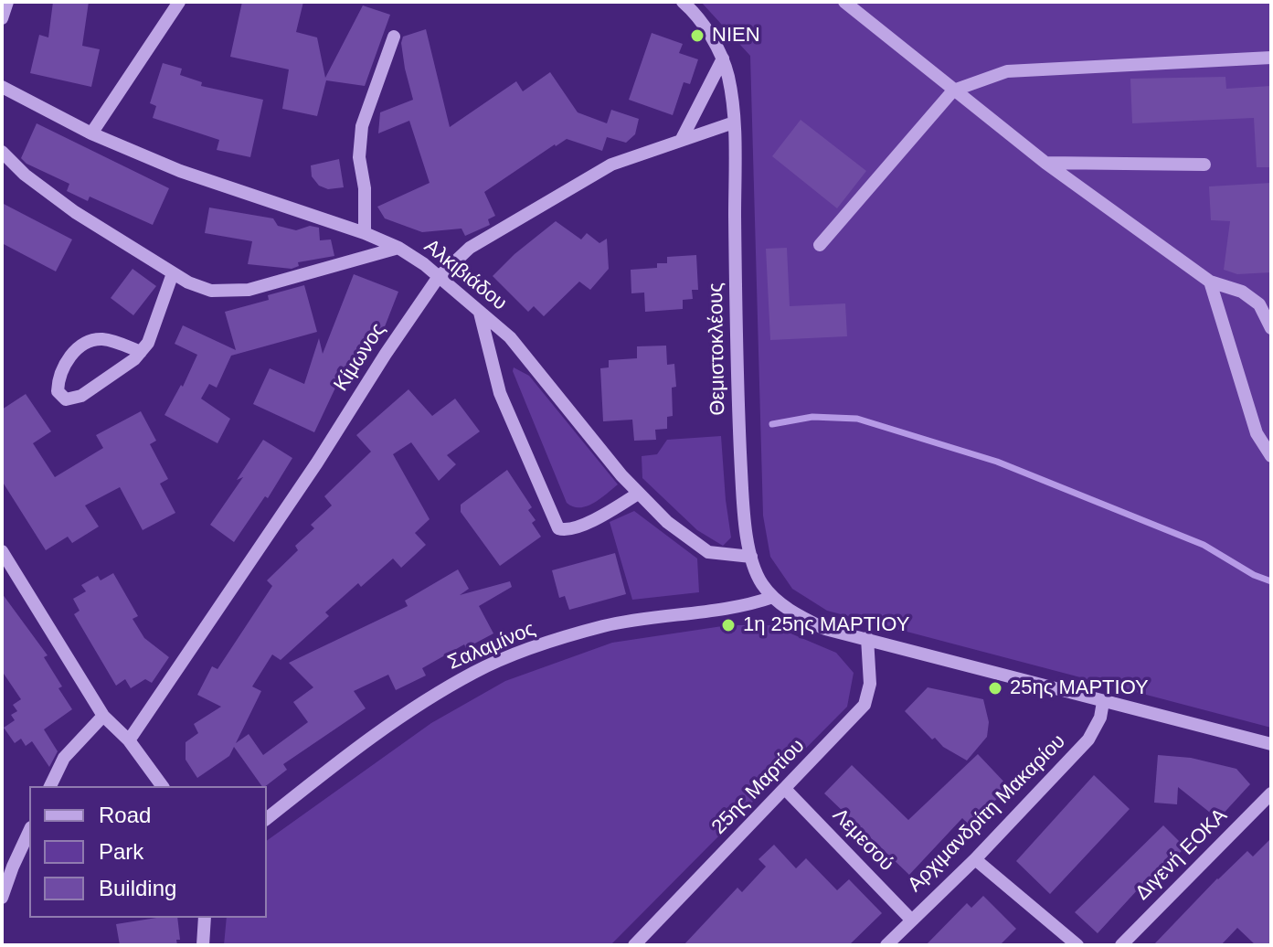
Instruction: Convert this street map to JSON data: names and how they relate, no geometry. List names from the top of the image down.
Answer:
{
  "streets": {
    "street": [
      "Αλκιβιάδου",
      "Θεμιστοκλέους",
      "Κίμωνος",
      "Σαλαμίνος",
      "25ης Μαρτίου",
      "Αρχιμανδρίτη Μακαρίου",
      "Λεμεσού",
      "Διγενή ΕΟΚΑ"
    ]
  },
  "crossings": [
    ["Αλκιβιάδου", "Θεμιστοκλέους"],
    ["Αλκιβιάδου", "Κίμωνος"],
    ["Θεμιστοκλέους", "Κίμωνος"],
    ["Θεμιστοκλέους", "Σαλαμίνος"],
    ["Θεμιστοκλέους", "25ης Μαρτίου"],
    ["Θεμιστοκλέους", "Αρχιμανδρίτη Μακαρίου"],
    ["25ης Μαρτίου", "Λεμεσού"],
    ["Αρχιμανδρίτη Μακαρίου", "Λεμεσού"]
  ],
  "places": ["ΝΙΕΝ", "1η 25ης ΜΑΡΤΙΟΥ", "25ης ΜΑΡΤΙΟΥ"],
  "legend": ["Road", "Park", "Building"]
}
